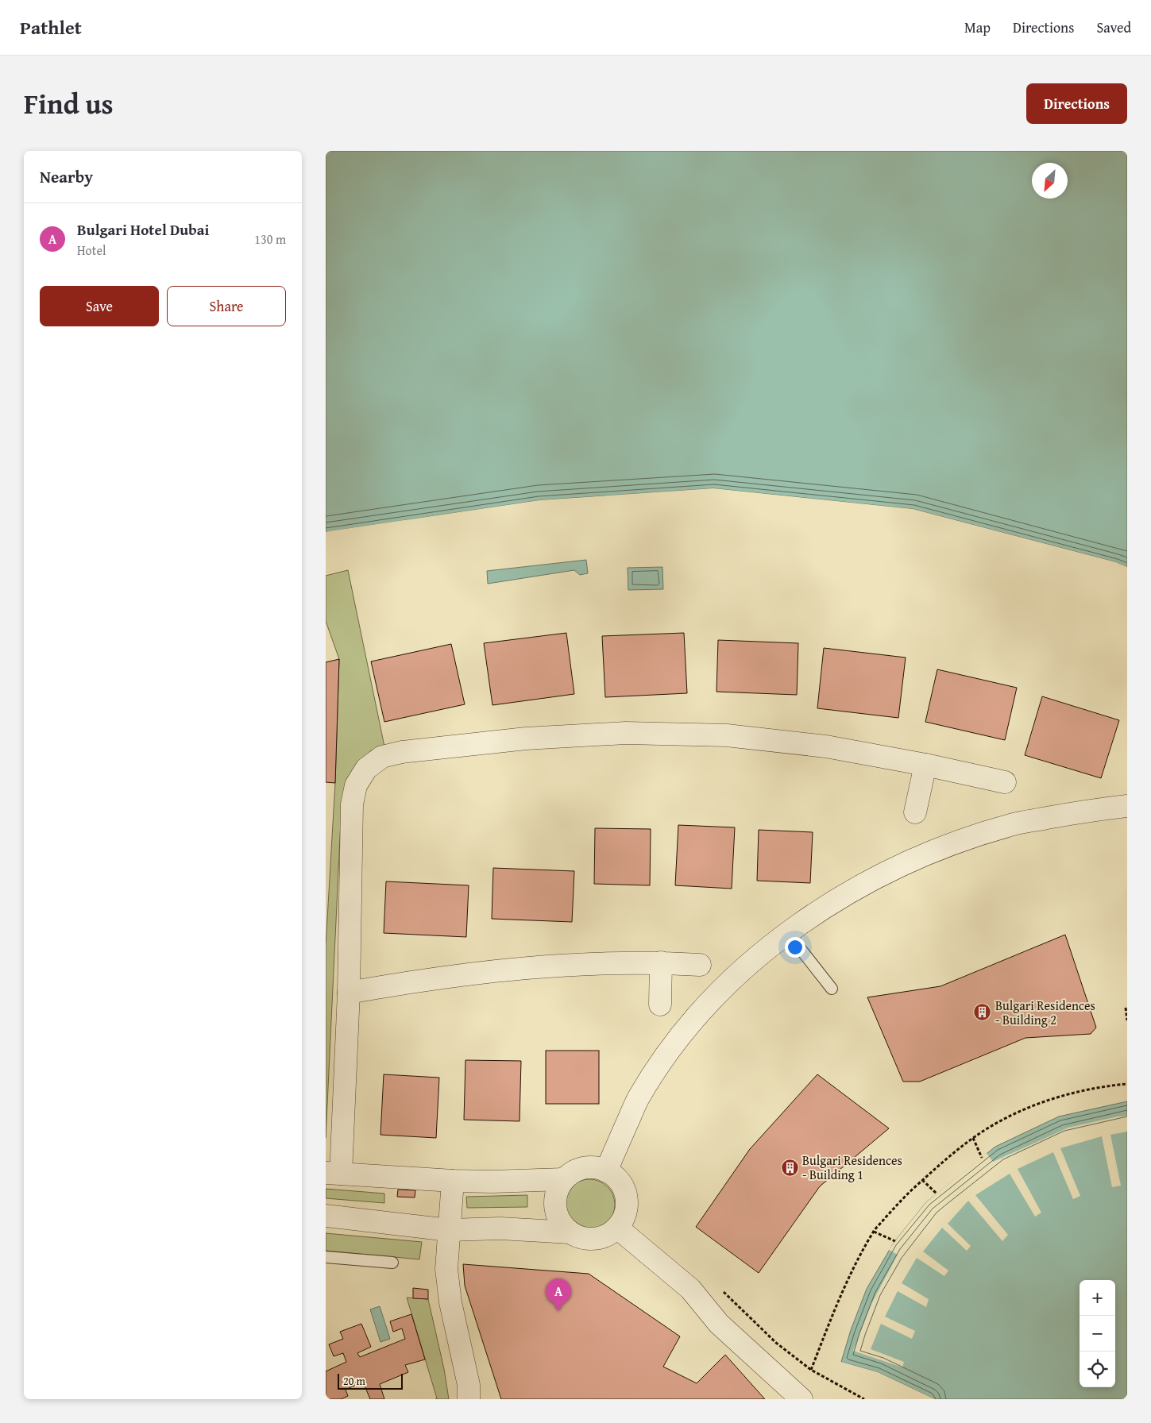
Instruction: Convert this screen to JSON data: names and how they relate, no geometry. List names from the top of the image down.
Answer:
{
  "places": {
    "building": ["Bulgari Residences - Building 2", "Bulgari Residences - Building 1"]
  },
  "scale_bar": "20 m",
  "north": "bottom left",
  "page": {
    "header": "Pathlet",
    "nav": ["Map", "Directions", "Saved"],
    "title": "Find us",
    "buttons": [
      "Directions",
      ["Save", "Share"]
    ],
    "heading": "Nearby",
    "list": [
      {
        "mark": "A",
        "name": "Bulgari Hotel Dubai",
        "note": "Hotel",
        "value": "130 m"
      }
    ],
    "pins": "A",
    "map_buttons": ["+", "−"],
    "scale": "20 m"
  }
}
